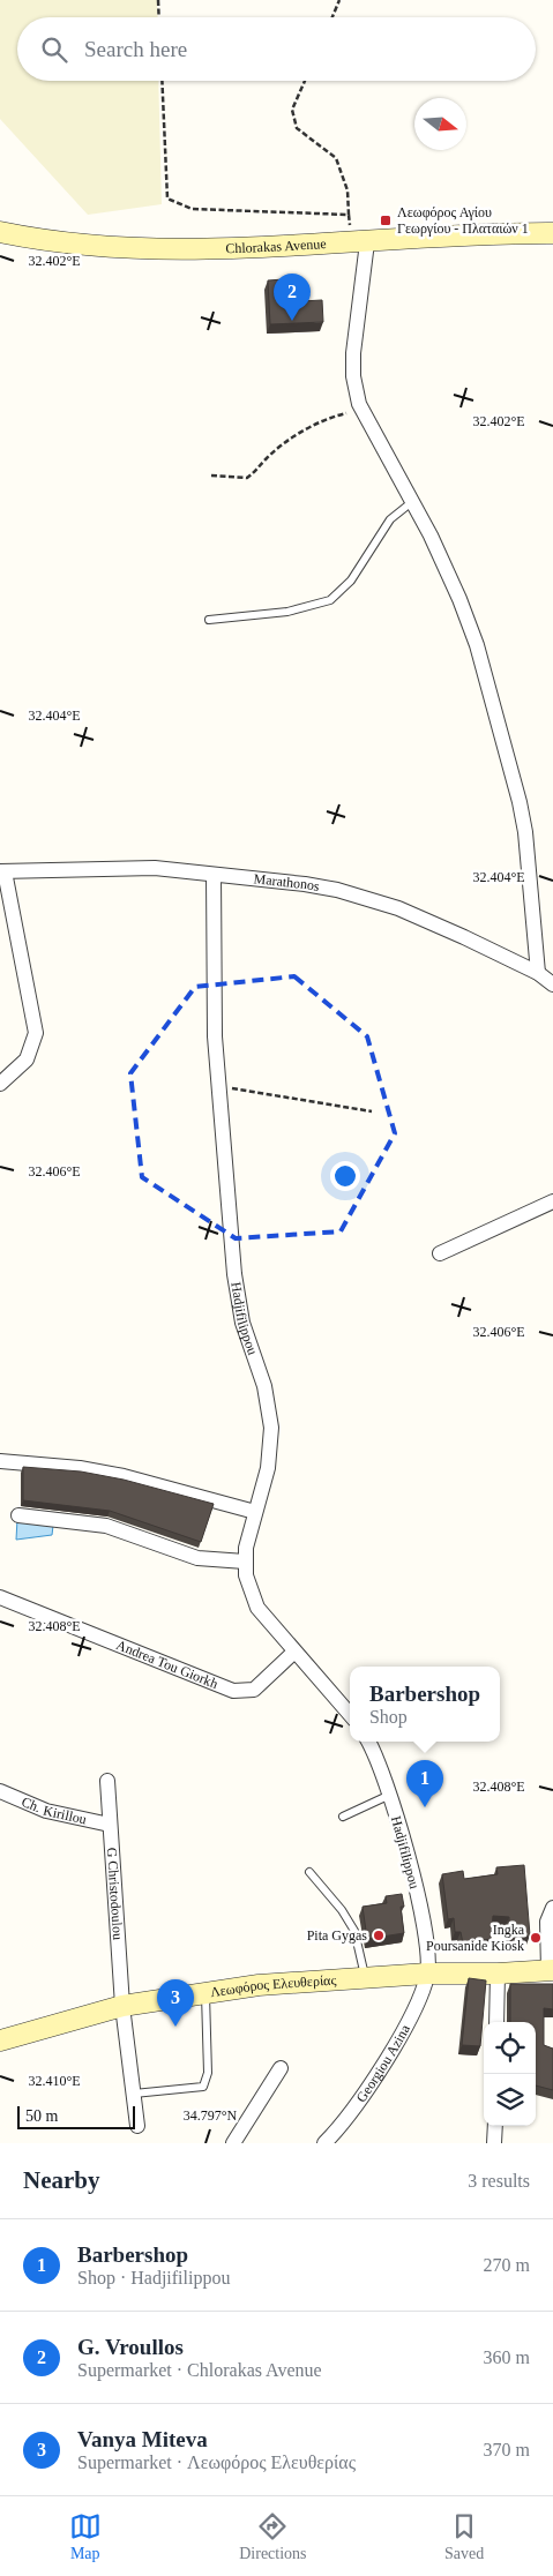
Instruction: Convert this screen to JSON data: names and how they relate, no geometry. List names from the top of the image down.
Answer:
{
  "streets": {
    "main road": ["Chlorakas Avenue", "Λεωφόρος Ελευθερίας"],
    "street": [
      "Marathonos",
      "Hadjifilippou",
      "Andrea Tou Giorkh",
      "Ch. Kirillou",
      "G Christodoulou",
      "Georgiou Azina"
    ]
  },
  "crossings": [
    ["Marathonos", "Hadjifilippou"],
    ["Hadjifilippou", "Andrea Tou Giorkh"],
    ["Hadjifilippou", "Λεωφόρος Ελευθερίας"],
    ["Hadjifilippou", "Georgiou Azina"],
    ["Ch. Kirillou", "G Christodoulou"],
    ["G Christodoulou", "Λεωφόρος Ελευθερίας"],
    ["Λεωφόρος Ελευθερίας", "Georgiou Azina"]
  ],
  "places": {
    "transit": ["Λεωφόρος Αγίου Γεωργίου - Πλαταιών 1"],
    "other": ["Pita Gygas", "Ingka Poursanide Kiosk"]
  },
  "scale_bar": "50 m",
  "north": "right",
  "page": {
    "search": "Search here",
    "pins": ["2", "1", "3"],
    "popup": ["Barbershop", "Shop"],
    "scale": "50 m",
    "heading": ["Nearby", "3 results"],
    "list": [
      {
        "mark": "1",
        "name": "Barbershop",
        "note": "Shop · Hadjifilippou",
        "value": "270 m"
      },
      {
        "mark": "2",
        "name": "G. Vroullos",
        "note": "Supermarket · Chlorakas Avenue",
        "value": "360 m"
      },
      {
        "mark": "3",
        "name": "Vanya Miteva",
        "note": "Supermarket · Λεωφόρος Ελευθερίας",
        "value": "370 m"
      }
    ],
    "nav": ["Map", "Directions", "Saved"]
  },
  "coordinates": [
    "32.402°E",
    "32.404°E",
    "32.406°E",
    "32.408°E",
    "32.410°E",
    "34.797°N"
  ]
}
